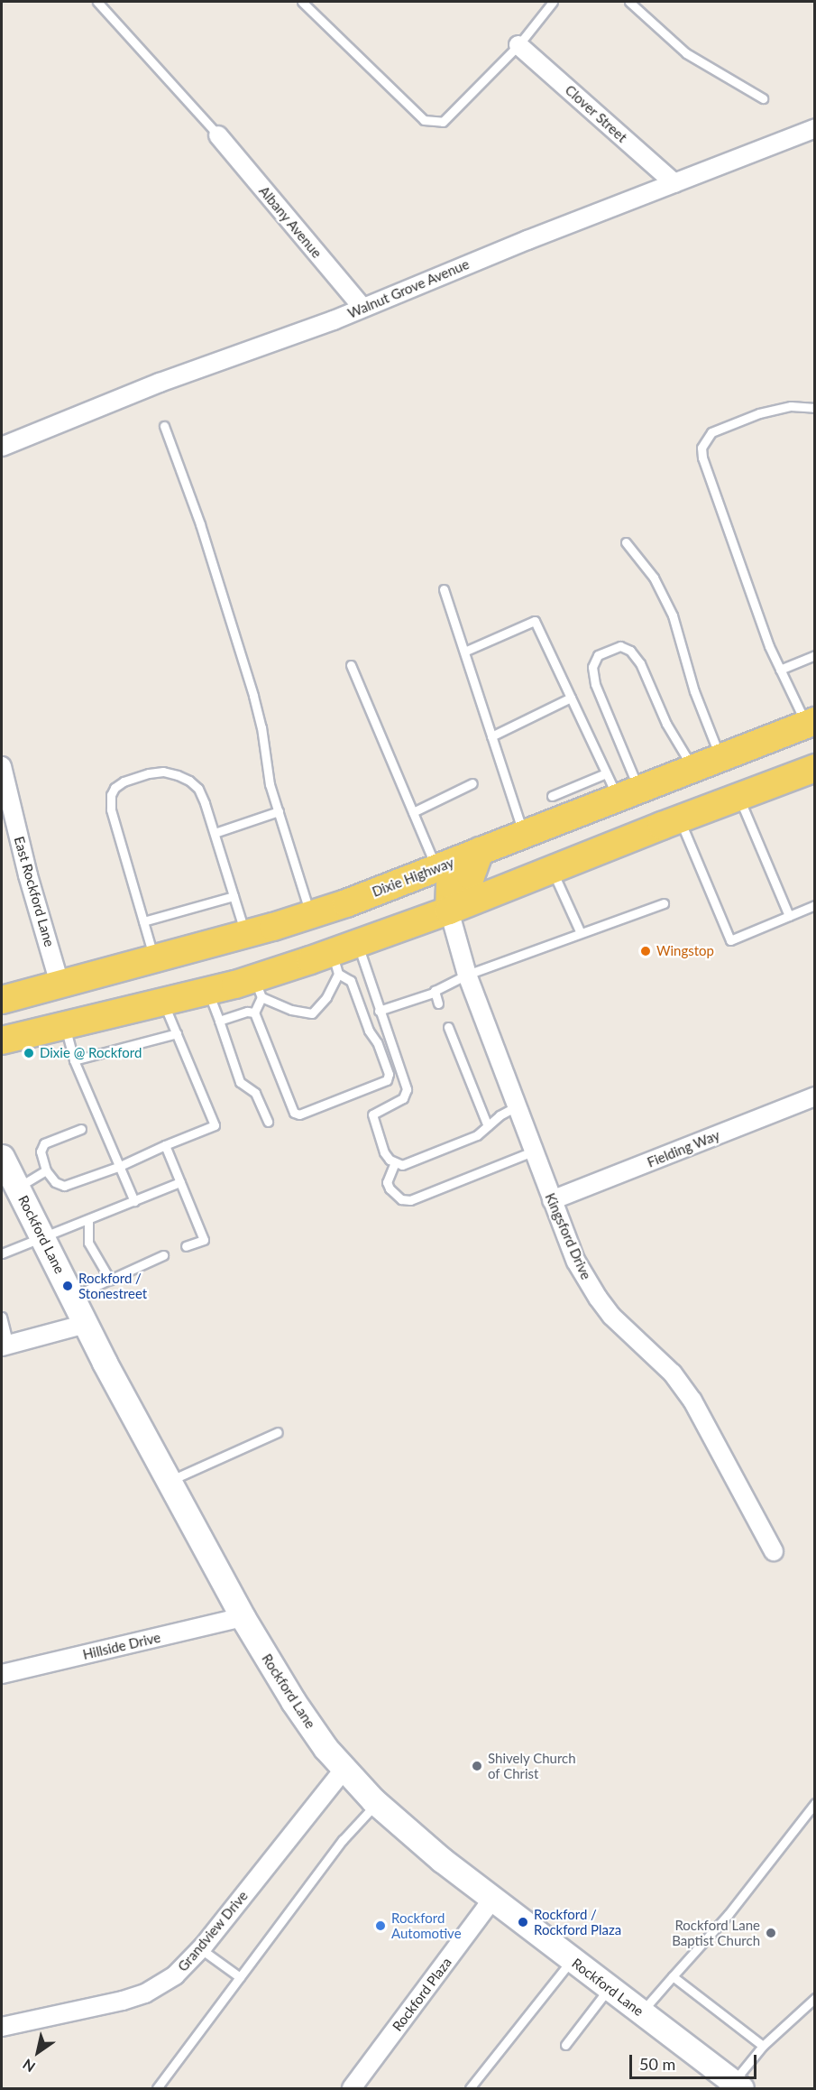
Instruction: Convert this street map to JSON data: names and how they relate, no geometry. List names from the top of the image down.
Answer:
{
  "streets": {
    "main road": ["Dixie Highway", "Rockford Lane"],
    "street": [
      "Clover Street",
      "Albany Avenue",
      "Walnut Grove Avenue",
      "East Rockford Lane",
      "Fielding Way",
      "Kingsford Drive",
      "Hillside Drive",
      "Grandview Drive",
      "Rockford Plaza"
    ]
  },
  "crossings": [
    ["Clover Street", "Walnut Grove Avenue"],
    ["Albany Avenue", "Walnut Grove Avenue"],
    ["Dixie Highway", "East Rockford Lane"],
    ["Fielding Way", "Kingsford Drive"],
    ["Rockford Lane", "Hillside Drive"],
    ["Rockford Lane", "Grandview Drive"],
    ["Rockford Lane", "Rockford Plaza"]
  ],
  "places": [
    "Wingstop",
    "Dixie @ Rockford",
    "Rockford / Stonestreet",
    "Shively Church of Christ",
    "Rockford / Rockford Plaza",
    "Rockford Automotive",
    "Rockford Lane Baptist Church"
  ],
  "scale_bar": "50 m",
  "north": "bottom left"
}
